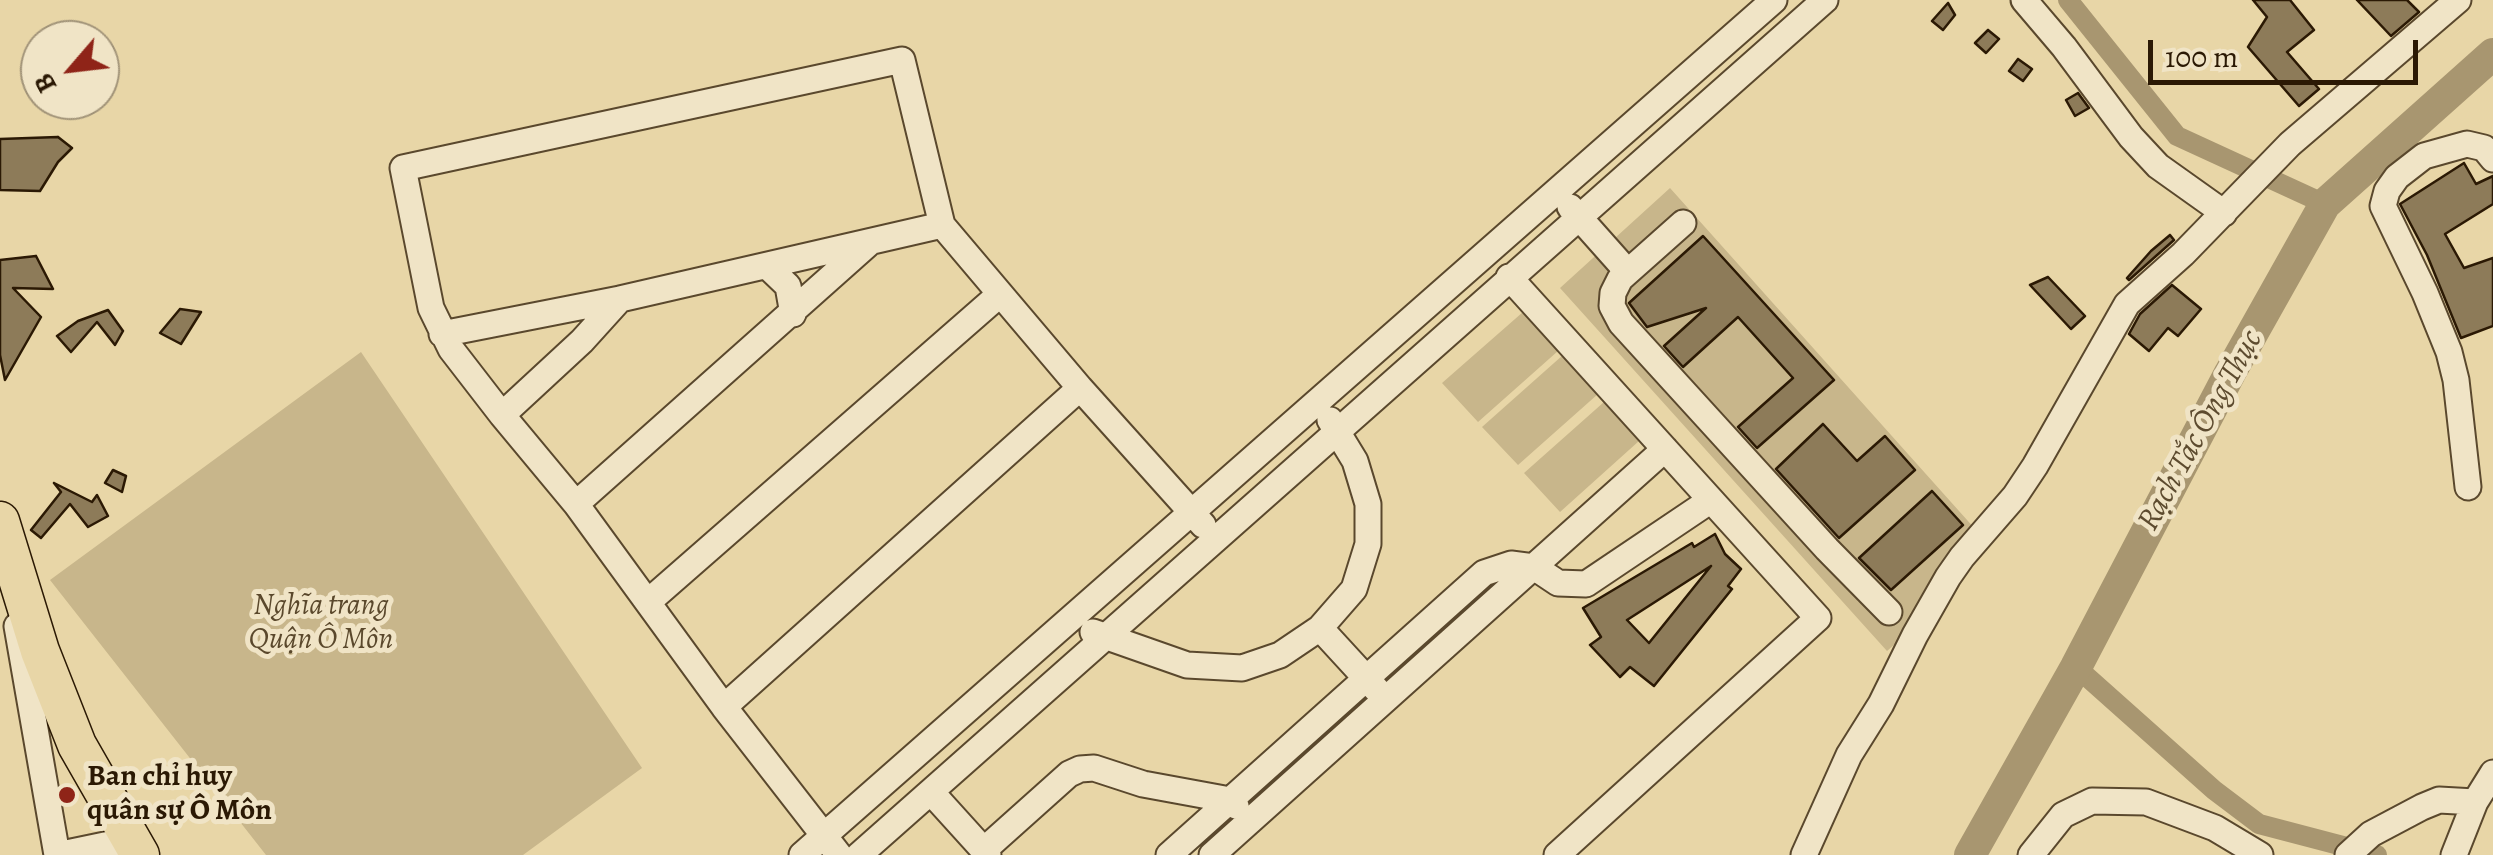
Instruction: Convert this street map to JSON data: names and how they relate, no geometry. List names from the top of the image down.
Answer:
{
  "water": ["Rạch Tắc Ông Thục"],
  "parks": ["Nghĩa trang Quận Ô Môn"],
  "places": ["Ban chỉ huy quân sự Ô Môn"],
  "scale_bar": "100 m",
  "north": "bottom left"
}
